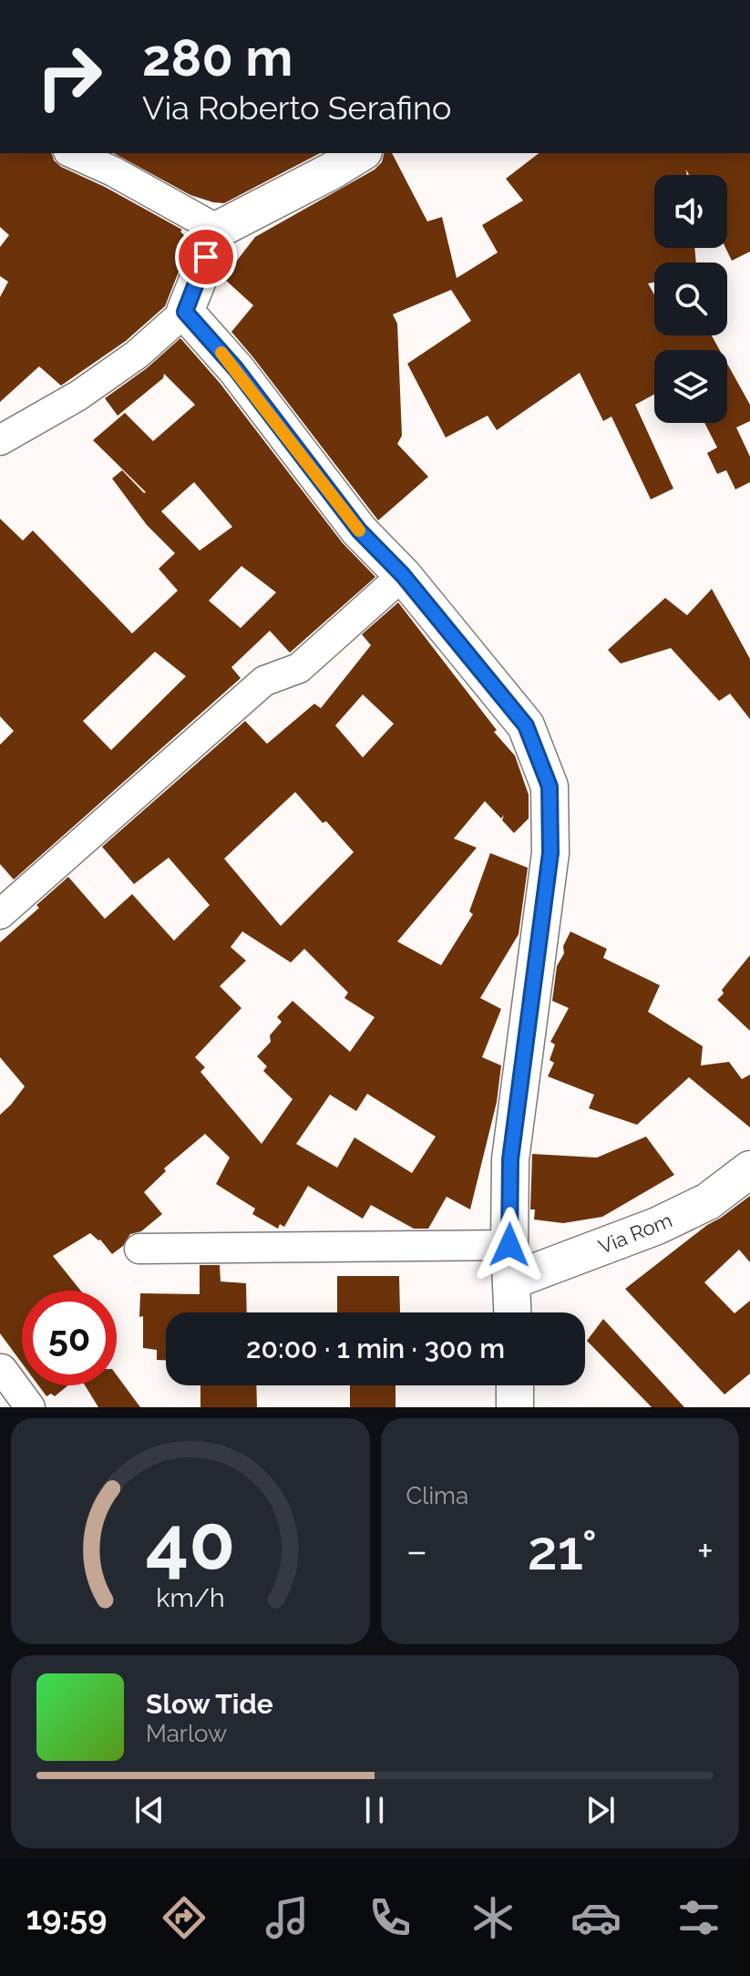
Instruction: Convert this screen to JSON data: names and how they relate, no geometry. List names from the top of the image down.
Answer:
{
  "streets": {
    "main road": ["Via Rom"]
  },
  "page": {
    "turn": ["280 m", "Via Roberto Serafino"],
    "limit": "50",
    "trip": "20:00 · 1 min · 300 m",
    "tile": "Clima",
    "heat": ["−", "21°", "+"],
    "song": ["Slow Tide", "Marlow"],
    "tabs": "19:59",
    "gauge": ["40", "km/h"]
  }
}
